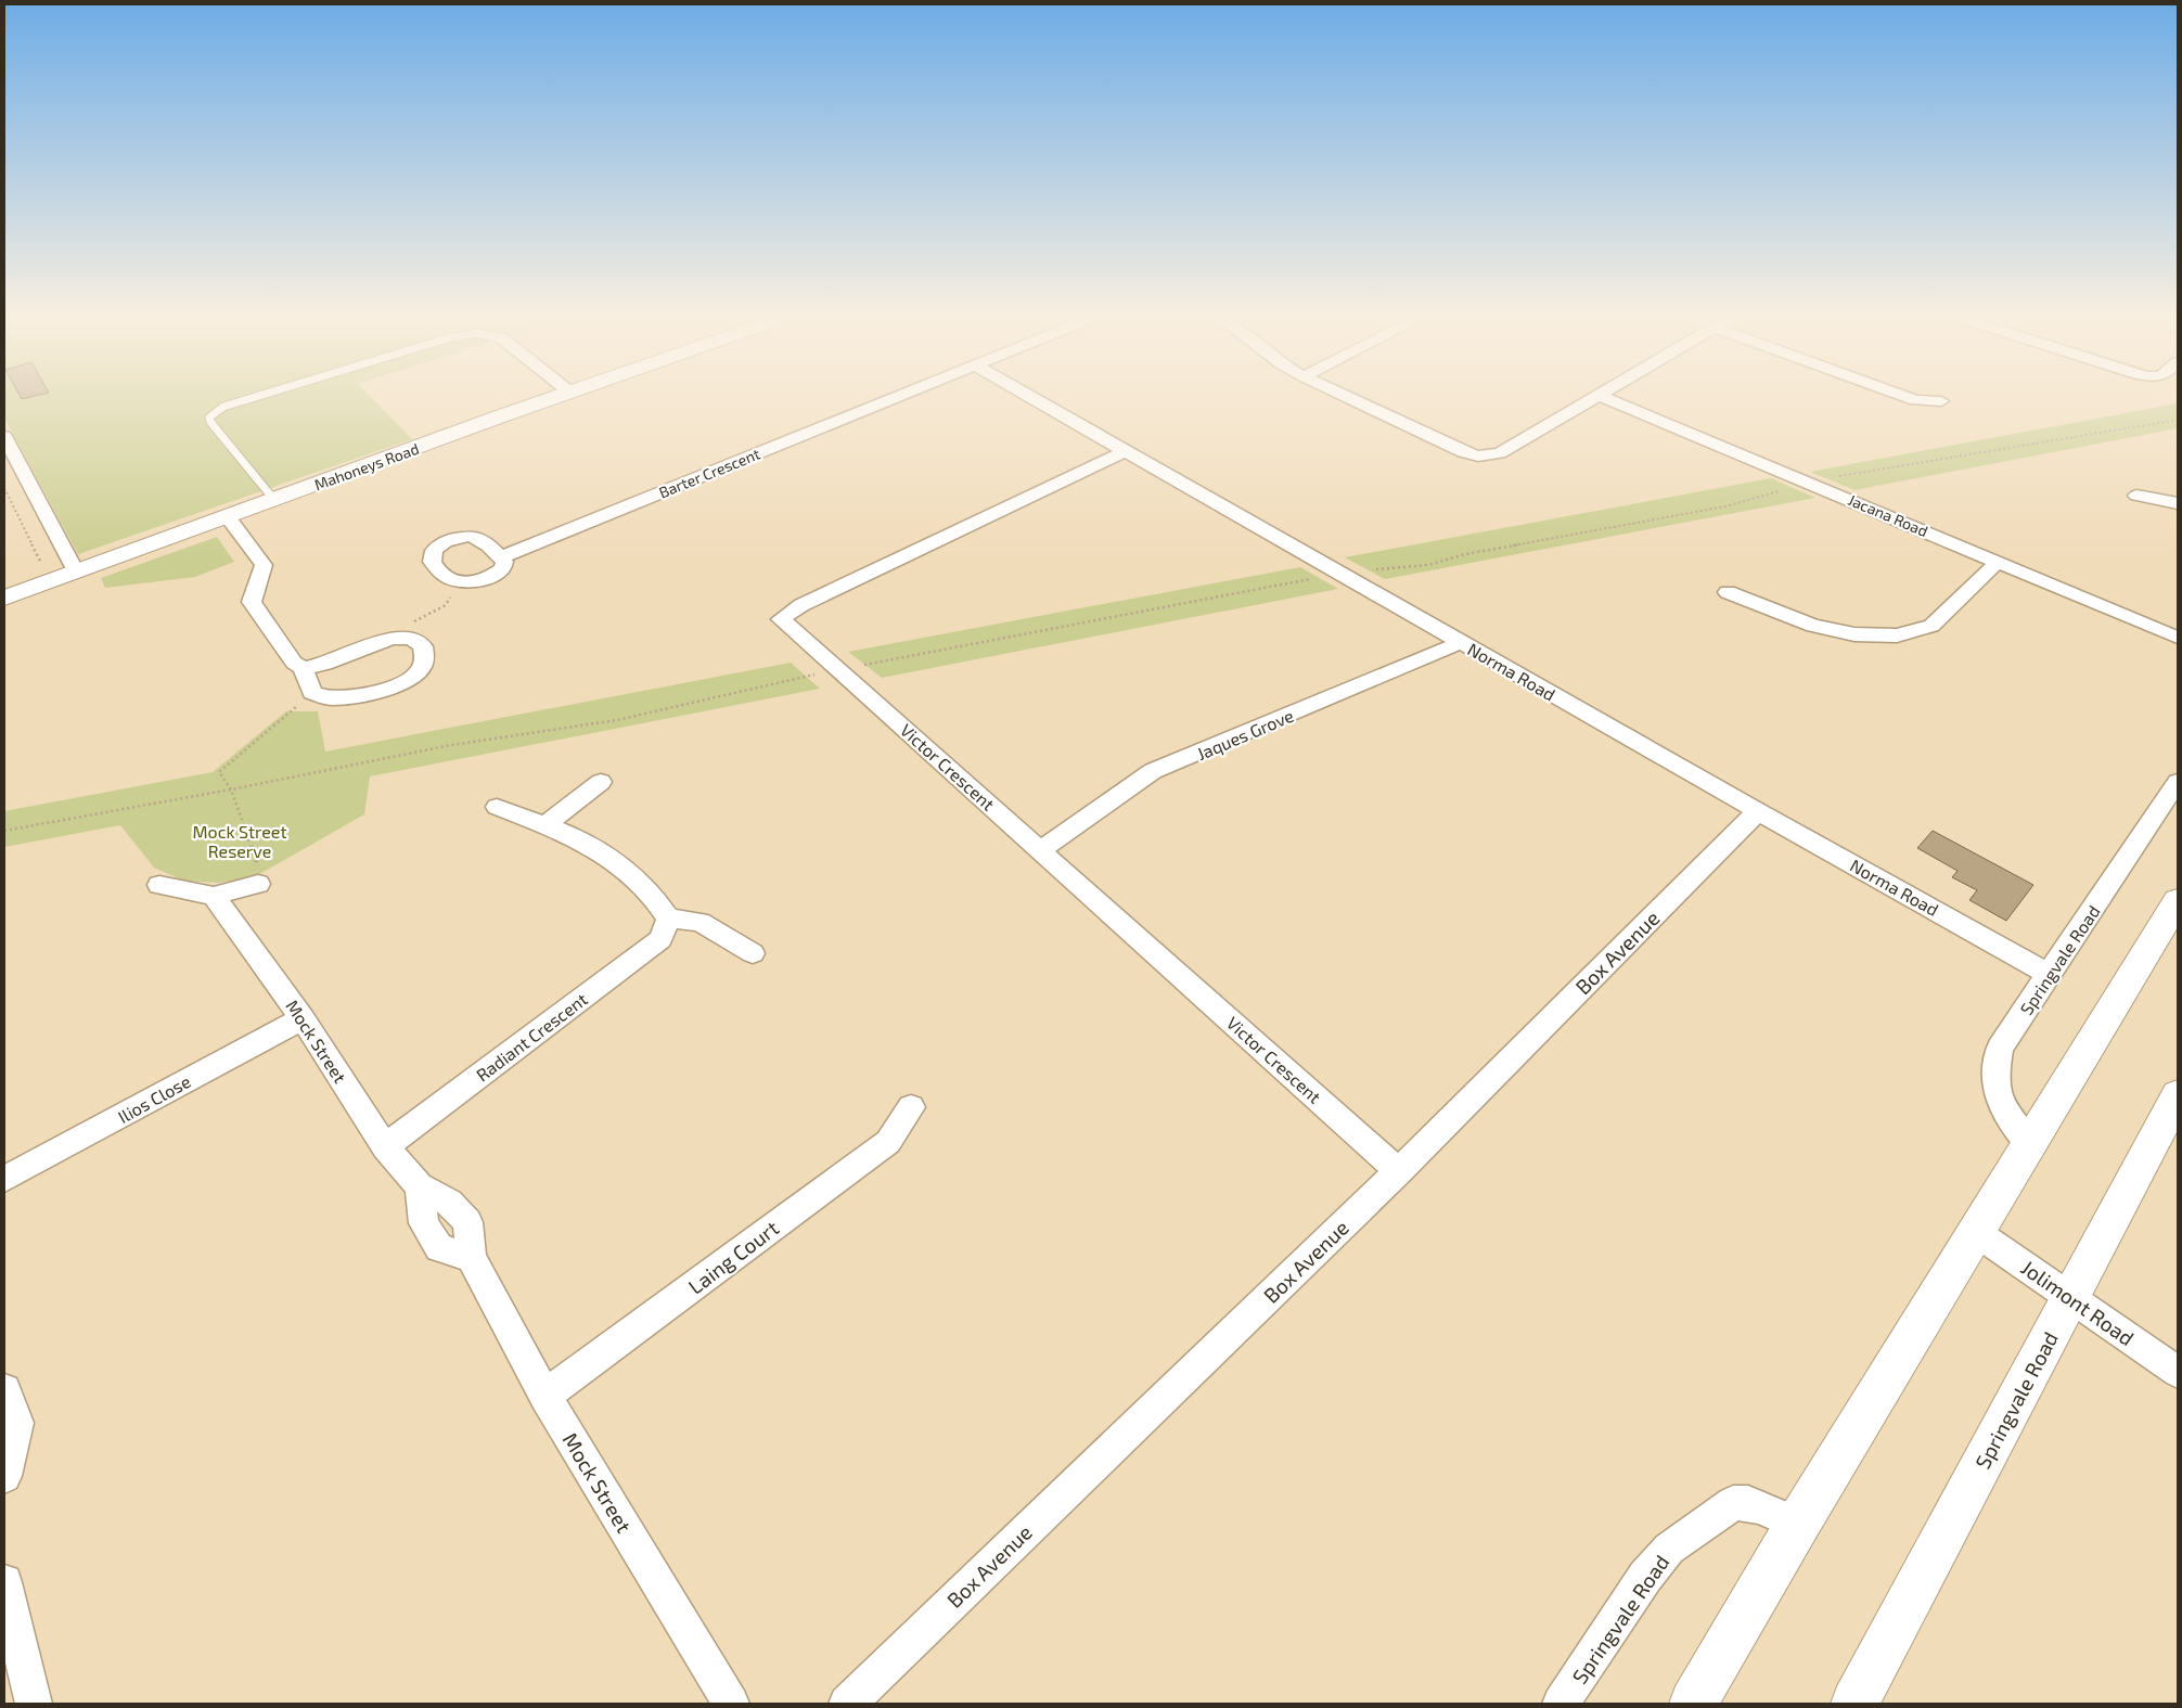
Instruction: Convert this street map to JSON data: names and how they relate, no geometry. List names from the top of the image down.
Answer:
{
  "streets": {
    "main road": ["Mahoneys Road", "Springvale Road"],
    "street": [
      "Barter Crescent",
      "Jacana Road",
      "Norma Road",
      "Jaques Grove",
      "Victor Crescent",
      "Box Avenue",
      "Radiant Crescent",
      "Mock Street",
      "Ilios Close",
      "Laing Court",
      "Jolimont Road"
    ]
  },
  "crossings": [
    ["Norma Road", "Jaques Grove"],
    ["Norma Road", "Victor Crescent"],
    ["Norma Road", "Box Avenue"],
    ["Norma Road", "Springvale Road"],
    ["Jaques Grove", "Victor Crescent"],
    ["Victor Crescent", "Box Avenue"],
    ["Springvale Road", "Jolimont Road"],
    ["Radiant Crescent", "Mock Street"],
    ["Mock Street", "Ilios Close"],
    ["Mock Street", "Laing Court"]
  ],
  "parks": ["Mock Street Reserve"]
}
